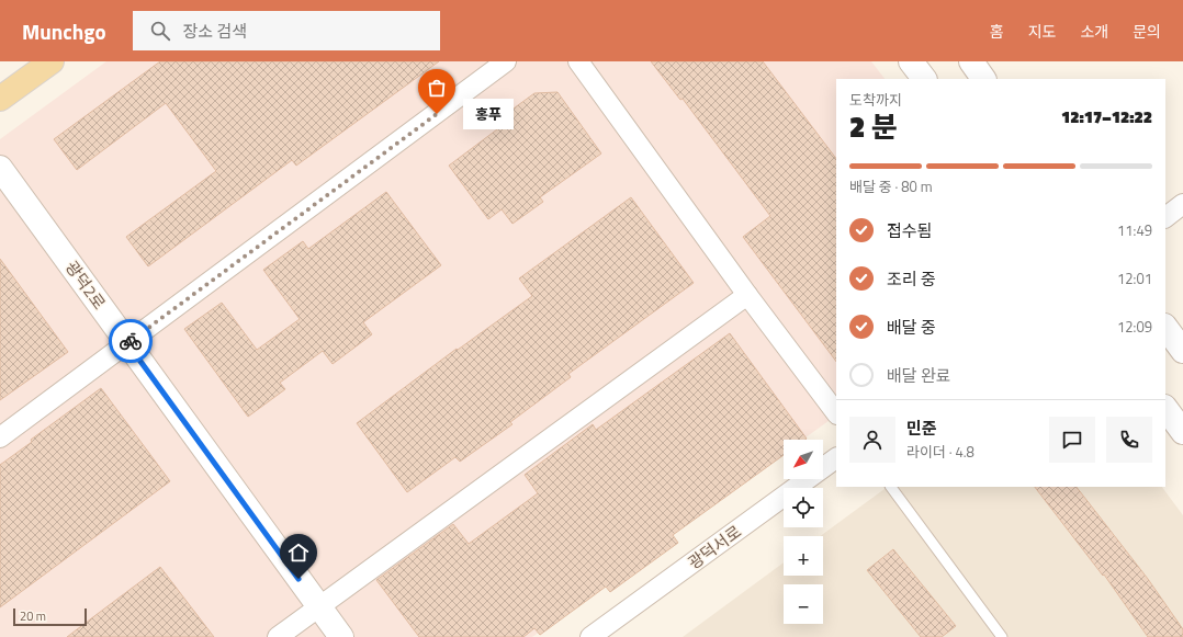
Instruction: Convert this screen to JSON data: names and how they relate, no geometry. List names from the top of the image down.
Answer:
{
  "streets": {
    "street": ["광덕2로", "광덕서로"]
  },
  "places": ["홍푸"],
  "scale_bar": "20 m",
  "north": "bottom left",
  "page": {
    "header": "Munchgo",
    "search": "장소 검색",
    "nav": [
      "홈",
      "지도",
      "소개",
      "문의"
    ],
    "heading": ["2 분", "도착까지", "12:17–12:22"],
    "panel": ["민준", "라이더 · 4.8"],
    "bubble": "홍푸",
    "bar": "배달 중 · 80 m",
    "list": [
      ["접수됨", "11:49"],
      ["조리 중", "12:01"],
      ["배달 중", "12:09"],
      "배달 완료"
    ],
    "map_buttons": ["+", "−"],
    "scale": "20 m"
  }
}
